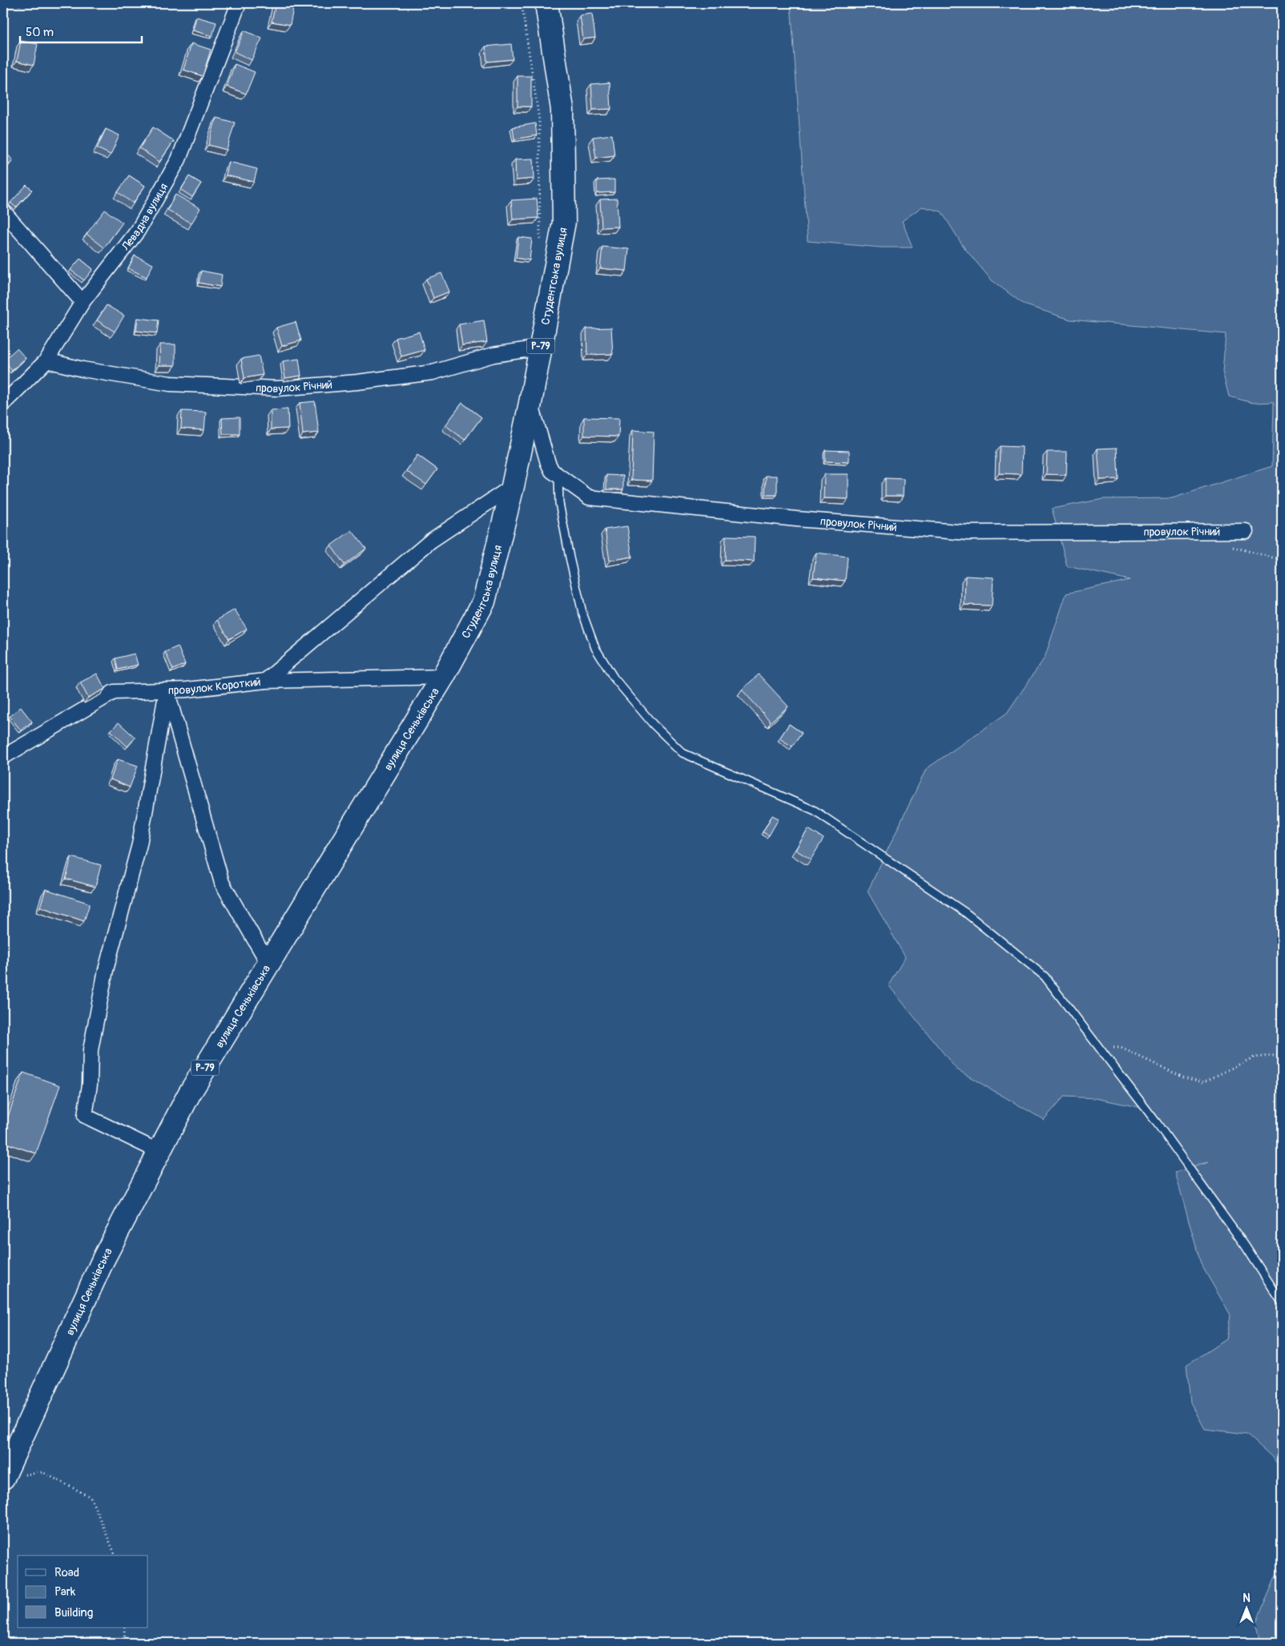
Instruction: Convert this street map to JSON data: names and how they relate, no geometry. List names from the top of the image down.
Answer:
{
  "streets": {
    "main road": ["Студентська вулиця", "Р-79", "вулиця Сенькiвська"],
    "street": [
      "Левадна вулиця",
      "провулок Річний",
      "провулок Рiчний",
      "провулок Короткий"
    ]
  },
  "crossings": [
    ["Левадна вулиця", "провулок Річний"],
    ["Студентська вулиця", "провулок Річний"],
    ["Студентська вулиця", "провулок Рiчний"],
    ["Студентська вулиця", "провулок Короткий"],
    ["Студентська вулиця", "вулиця Сенькiвська"],
    ["провулок Короткий", "вулиця Сенькiвська"]
  ],
  "legend": ["Road", "Park", "Building"],
  "scale_bar": "50 m",
  "north": "top"
}
